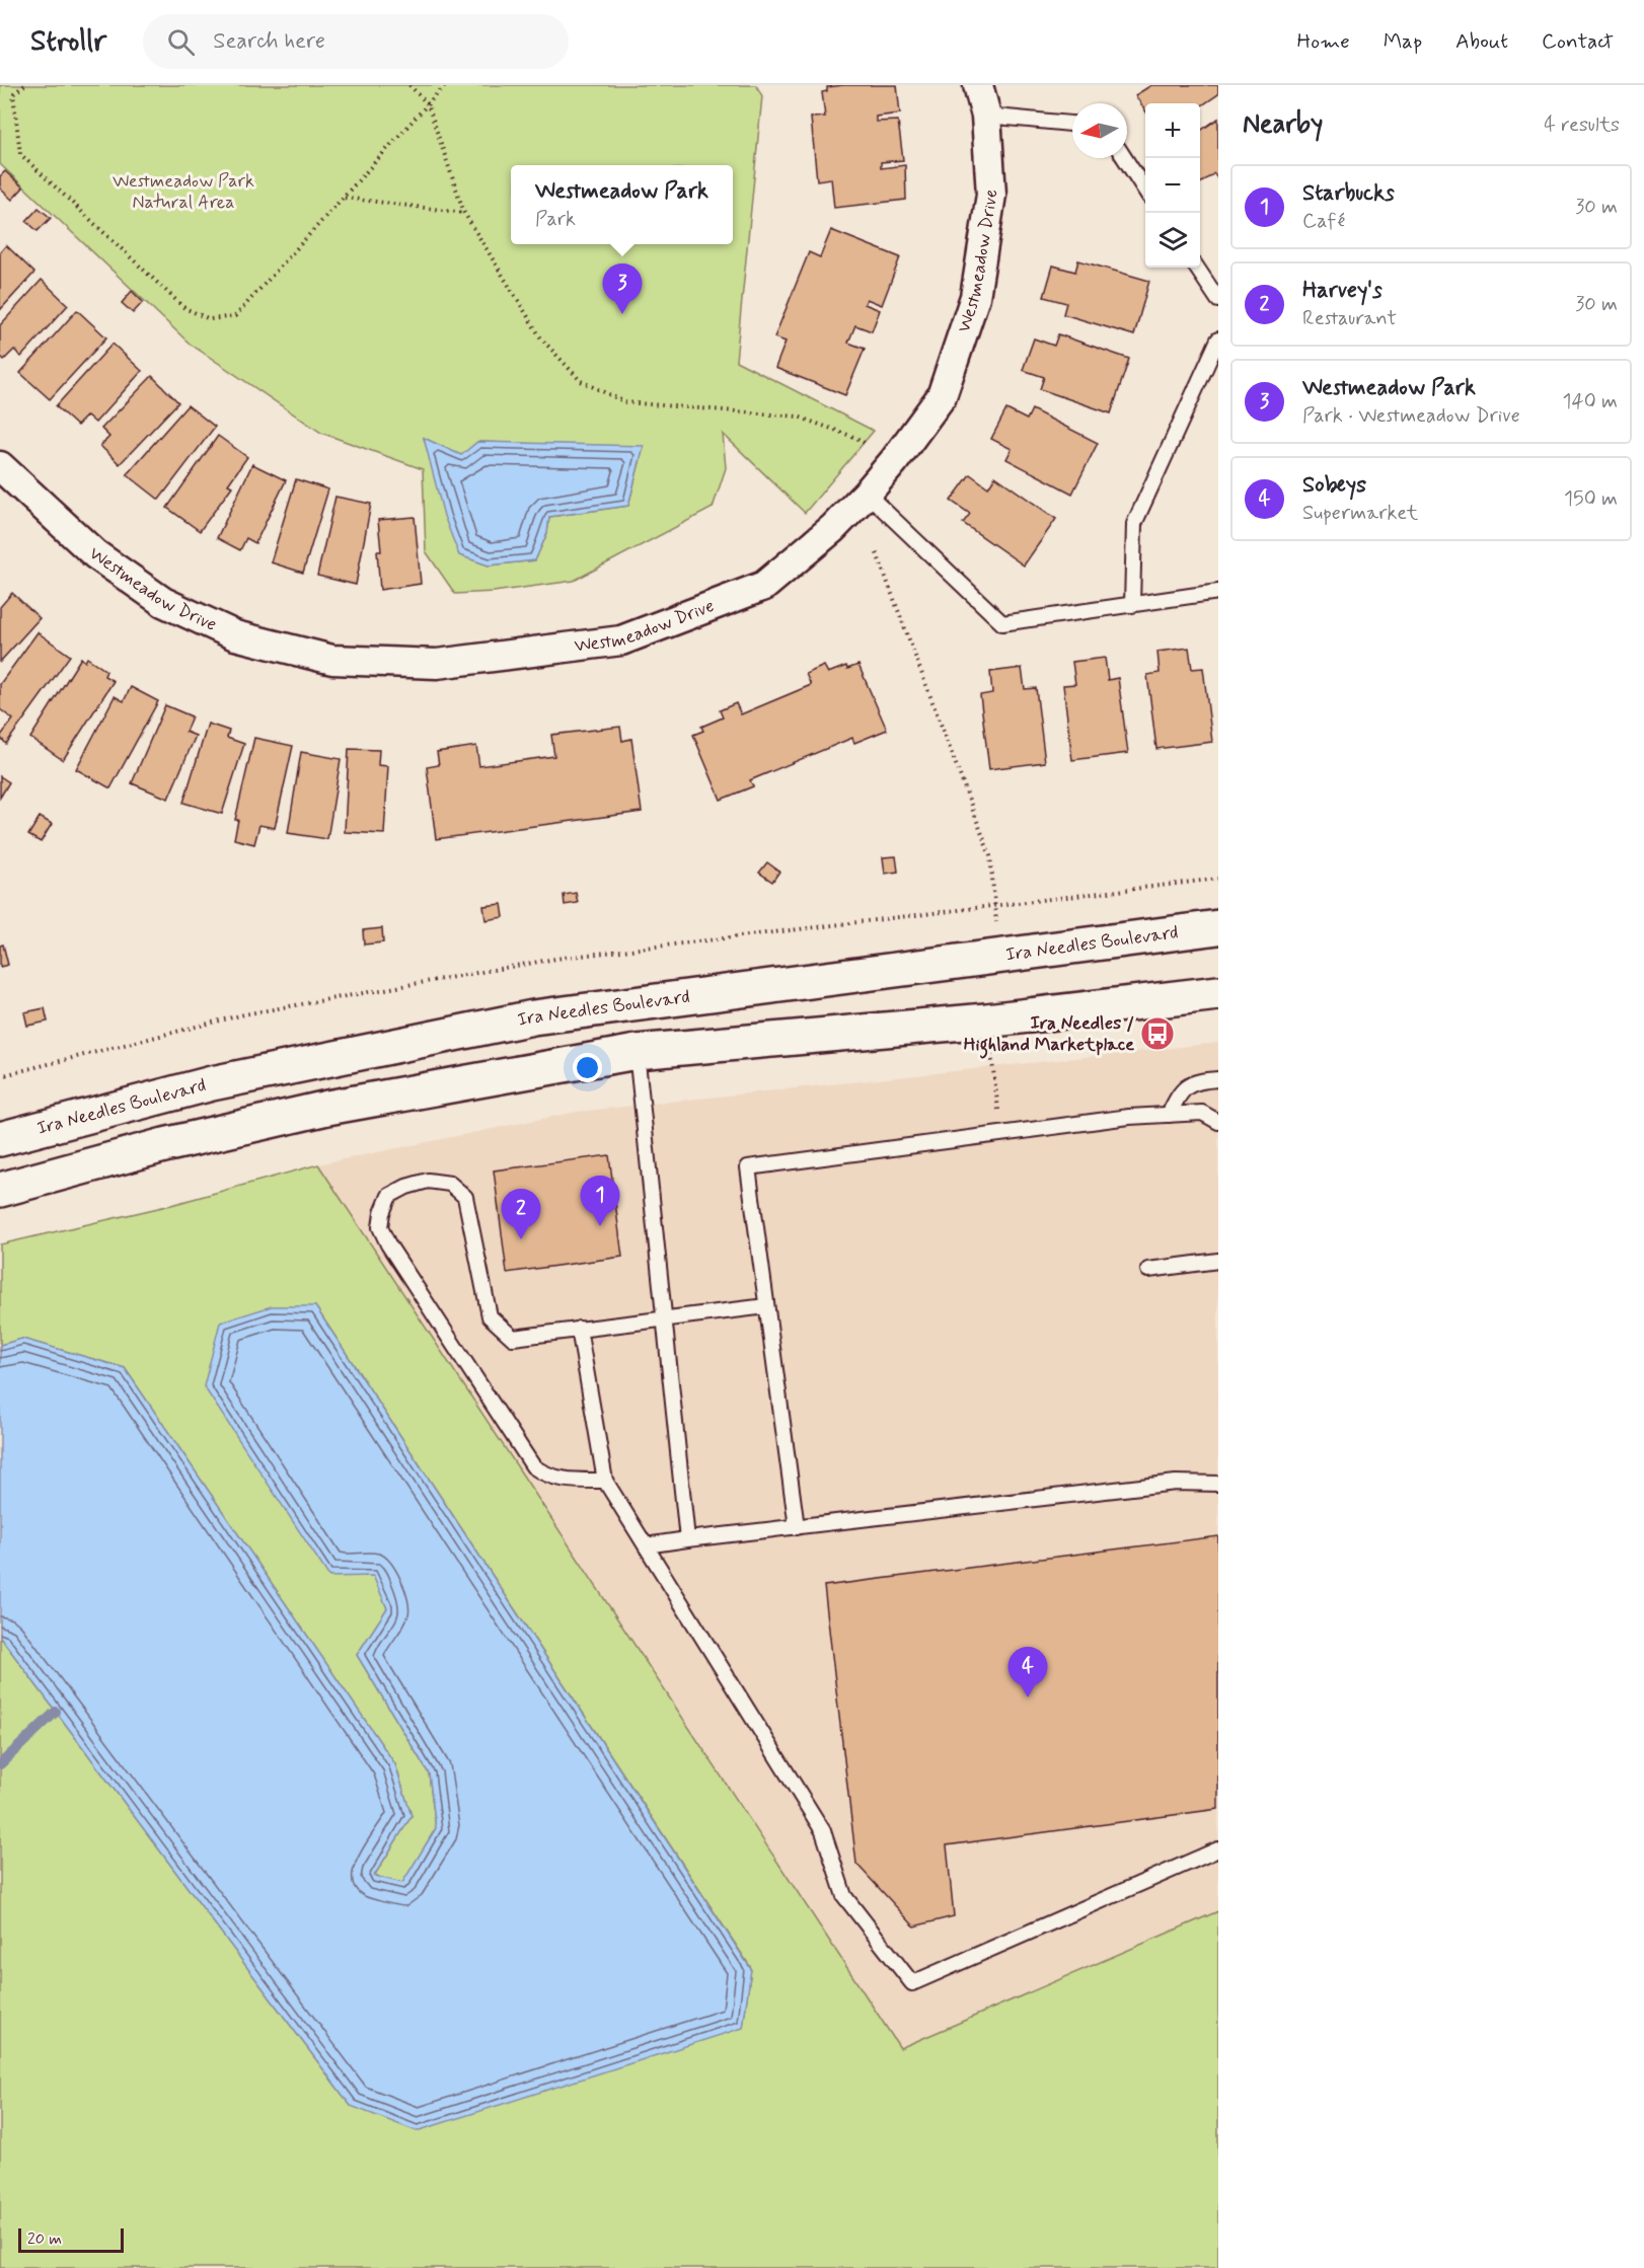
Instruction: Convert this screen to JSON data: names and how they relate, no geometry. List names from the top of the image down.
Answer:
{
  "streets": {
    "main road": ["Ira Needles Boulevard"],
    "street": ["Westmeadow Drive"]
  },
  "parks": ["Westmeadow Park Natural Area"],
  "places": {
    "bus stop": ["Ira Needles / Highland Marketplace"]
  },
  "scale_bar": "20 m",
  "north": "left",
  "page": {
    "header": "Strollr",
    "search": "Search here",
    "nav": [
      "Home",
      "Map",
      "About",
      "Contact"
    ],
    "heading": ["Nearby", "4 results"],
    "map_buttons": ["+", "−"],
    "list": [
      {
        "mark": "1",
        "name": "Starbucks",
        "note": "Café",
        "value": "30 m"
      },
      {
        "mark": "2",
        "name": "Harvey's",
        "note": "Restaurant",
        "value": "30 m"
      },
      {
        "mark": "3",
        "name": "Westmeadow Park",
        "note": "Park · Westmeadow Drive",
        "value": "140 m"
      },
      {
        "mark": "4",
        "name": "Sobeys",
        "note": "Supermarket",
        "value": "150 m"
      }
    ],
    "popup": ["Westmeadow Park", "Park"],
    "pins": [
      "3",
      "1",
      "2",
      "4"
    ],
    "scale": "20 m"
  }
}
